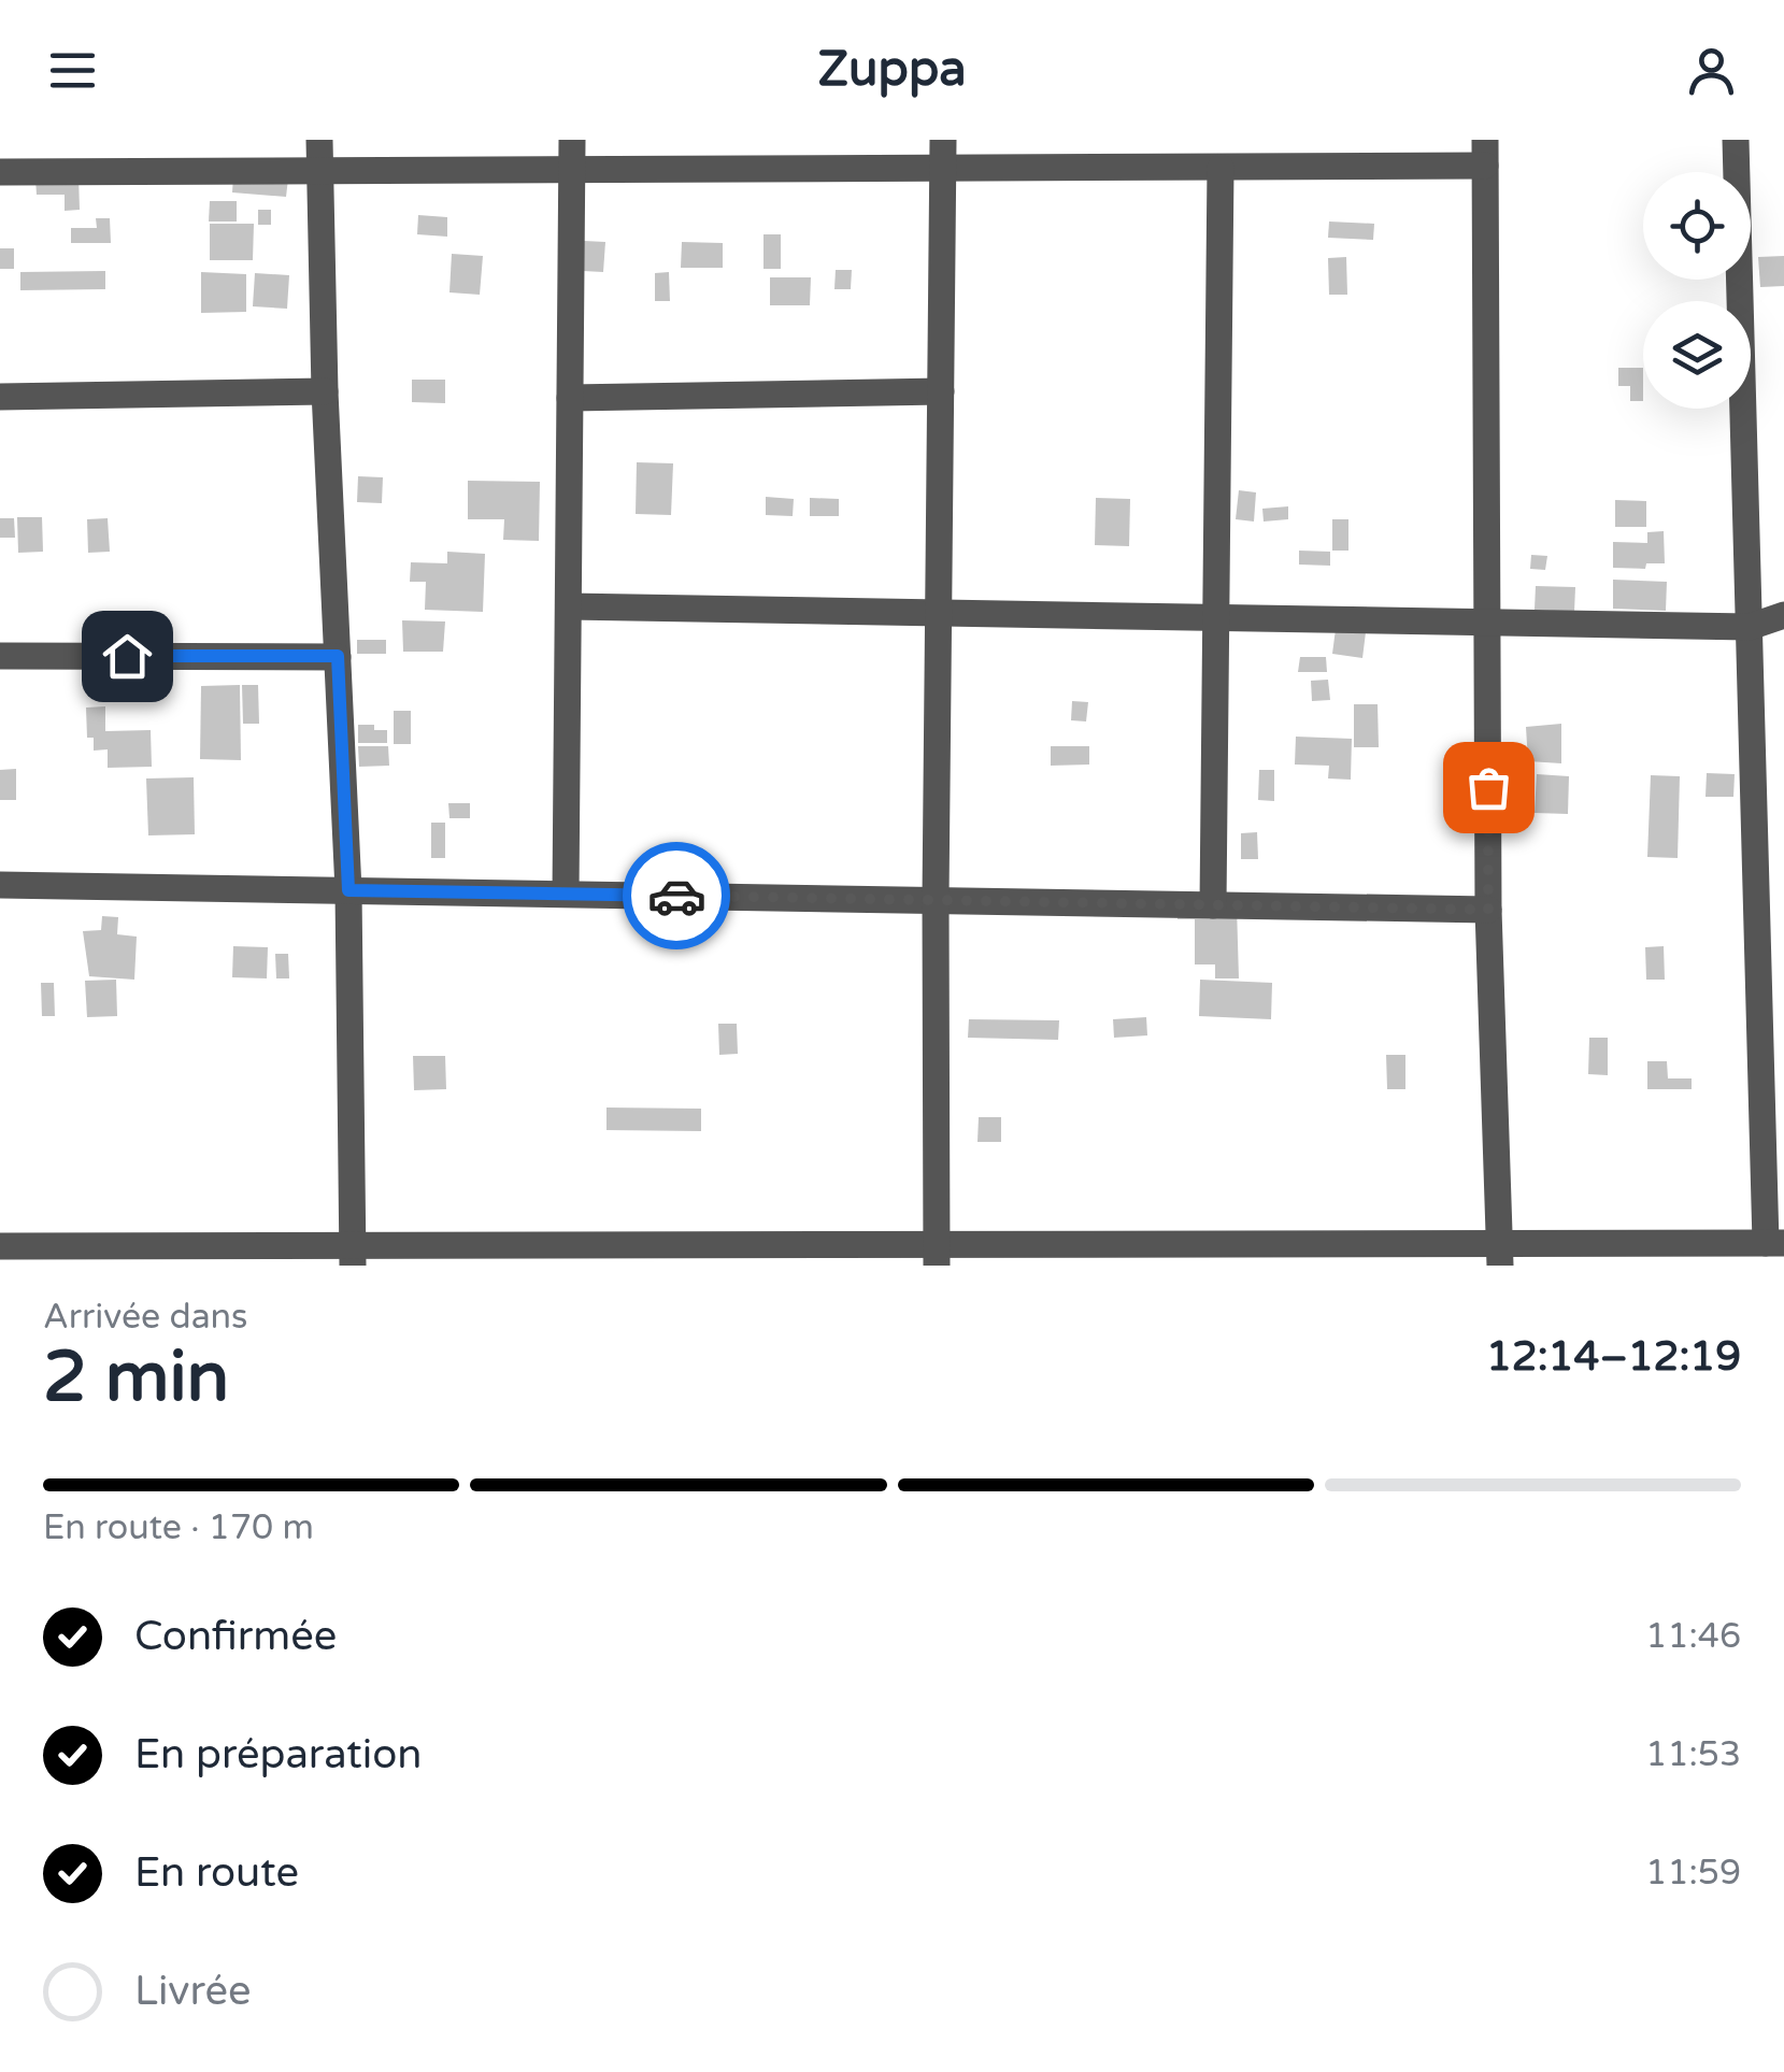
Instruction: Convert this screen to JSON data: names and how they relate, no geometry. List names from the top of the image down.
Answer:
{
  "page": {
    "header": "Zuppa",
    "heading": ["2 min", "Arrivée dans", "12:14–12:19"],
    "bar": "En route · 170 m",
    "list": [
      ["Confirmée", "11:46"],
      ["En préparation", "11:53"],
      ["En route", "11:59"],
      "Livrée"
    ]
  }
}
